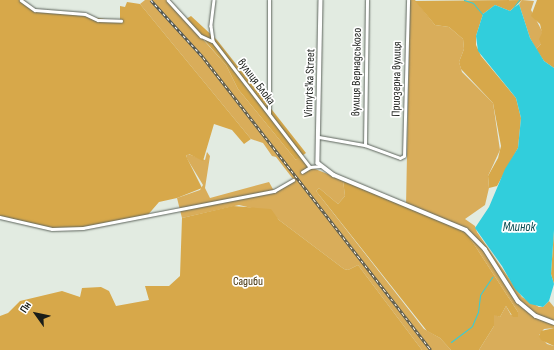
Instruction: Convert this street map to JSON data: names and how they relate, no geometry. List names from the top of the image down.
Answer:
{
  "streets": {
    "street": [
      "вулиця Вернадського",
      "Приозерна вулиця",
      "вулиця Блока",
      "Vinnyts'ka Street"
    ]
  },
  "crossings": [
    ["вулиця Вернадського", "Приозерна вулиця"]
  ],
  "water": ["Млинок"],
  "parks": ["Садиби"],
  "north": "top left"
}
